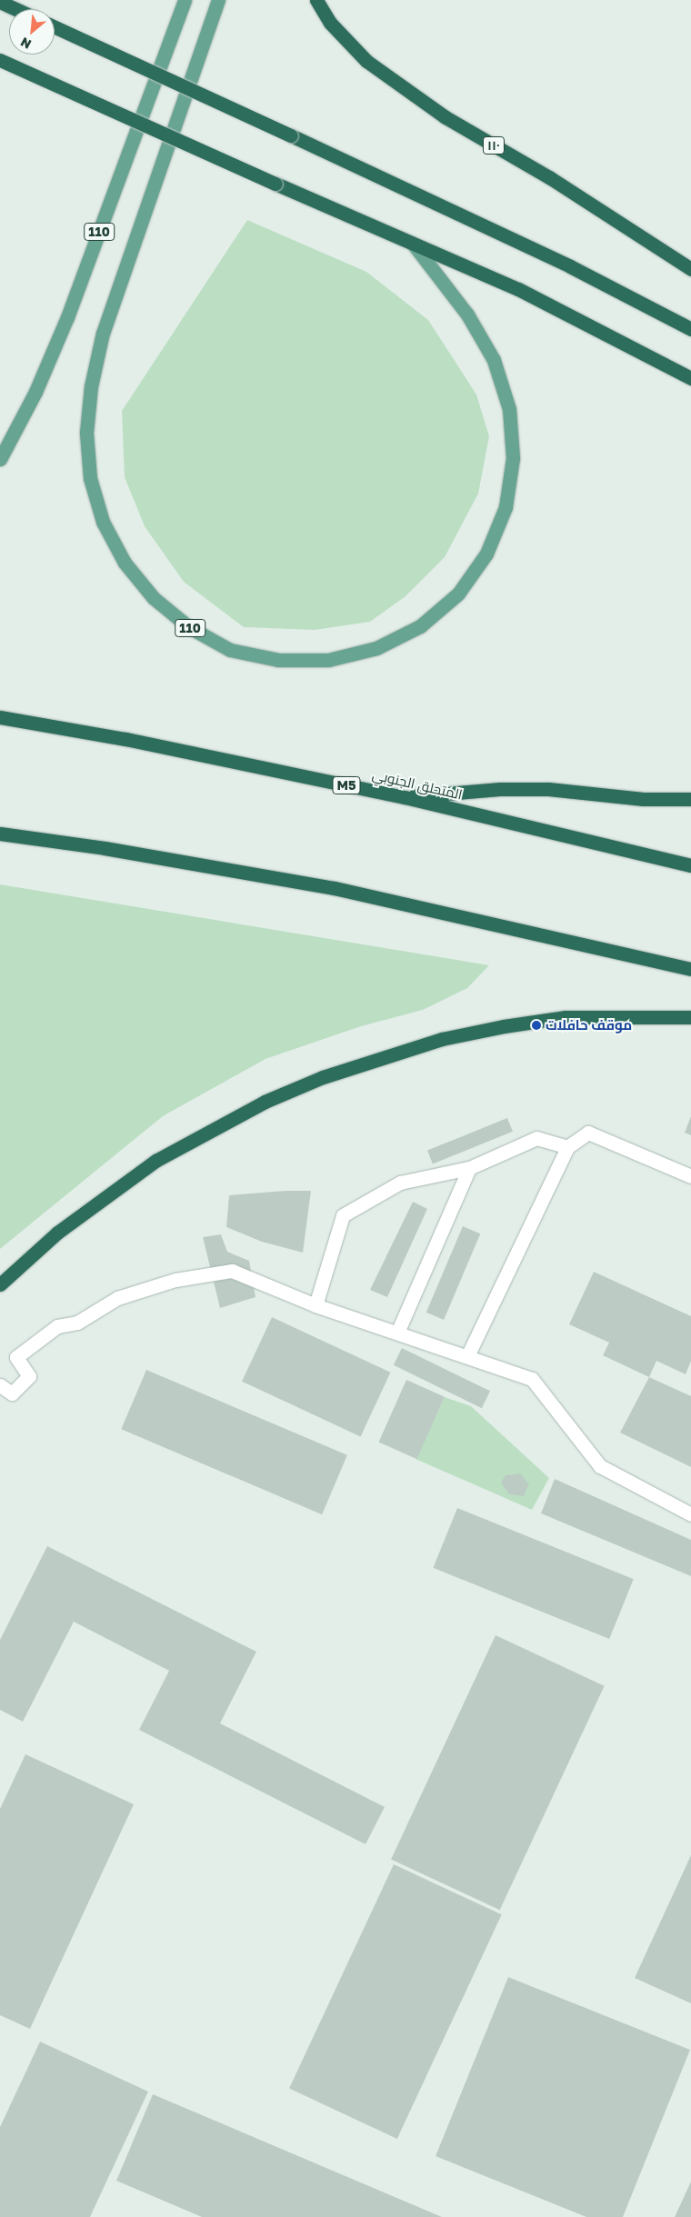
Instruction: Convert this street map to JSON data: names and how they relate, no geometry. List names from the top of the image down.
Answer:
{
  "streets": {
    "highway": ["١١٠", "المتحلق الجنوبي", "M5"],
    "main road": ["110"]
  },
  "places": ["موقف حافلات"],
  "north": "bottom left"
}
